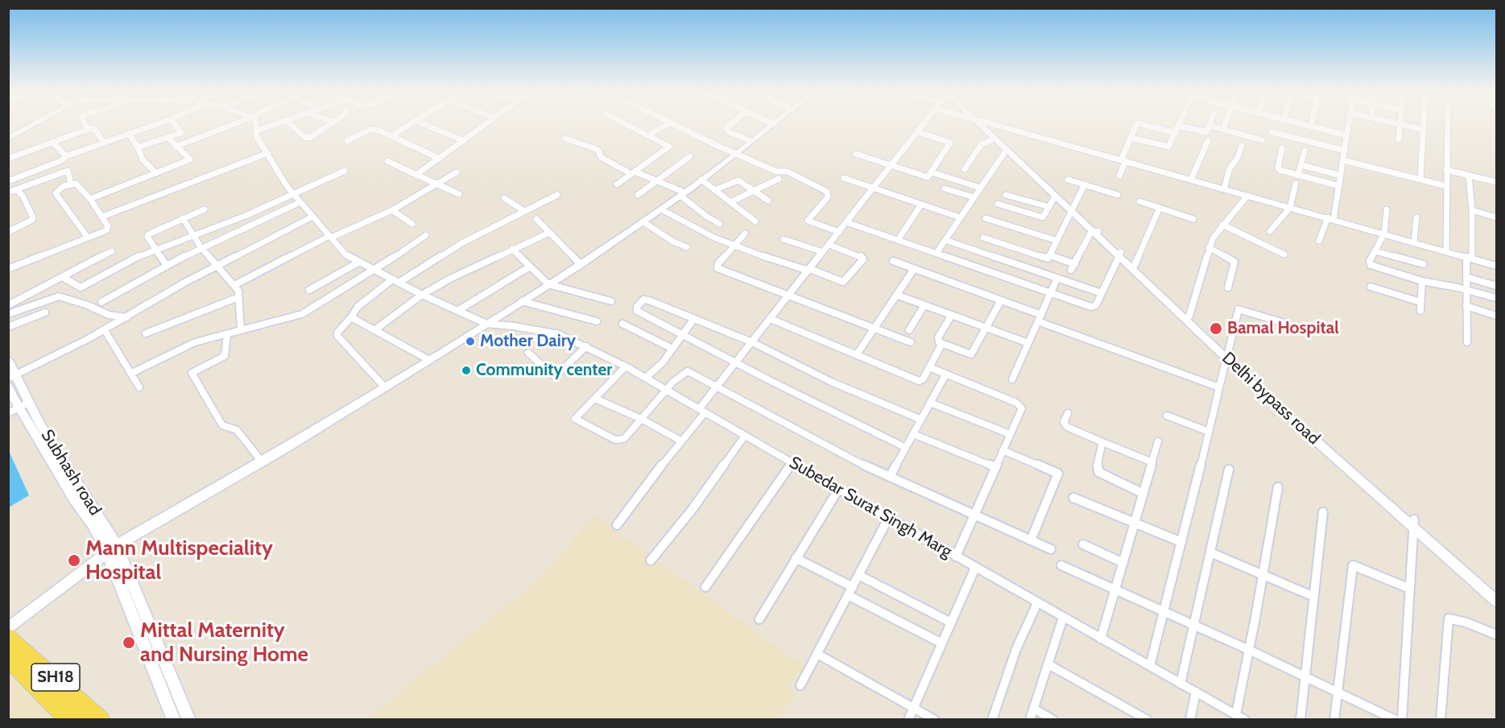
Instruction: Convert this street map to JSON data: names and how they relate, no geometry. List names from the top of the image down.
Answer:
{
  "streets": {
    "main road": ["SH18"],
    "street": ["Delhi bypass road", "Subhash road", "Subedar Surat Singh Marg"]
  },
  "places": [
    "Bamal Hospital",
    "Mother Dairy",
    "Community center",
    "Mann Multispeciality Hospital",
    "Mittal Maternity and Nursing Home"
  ]
}
